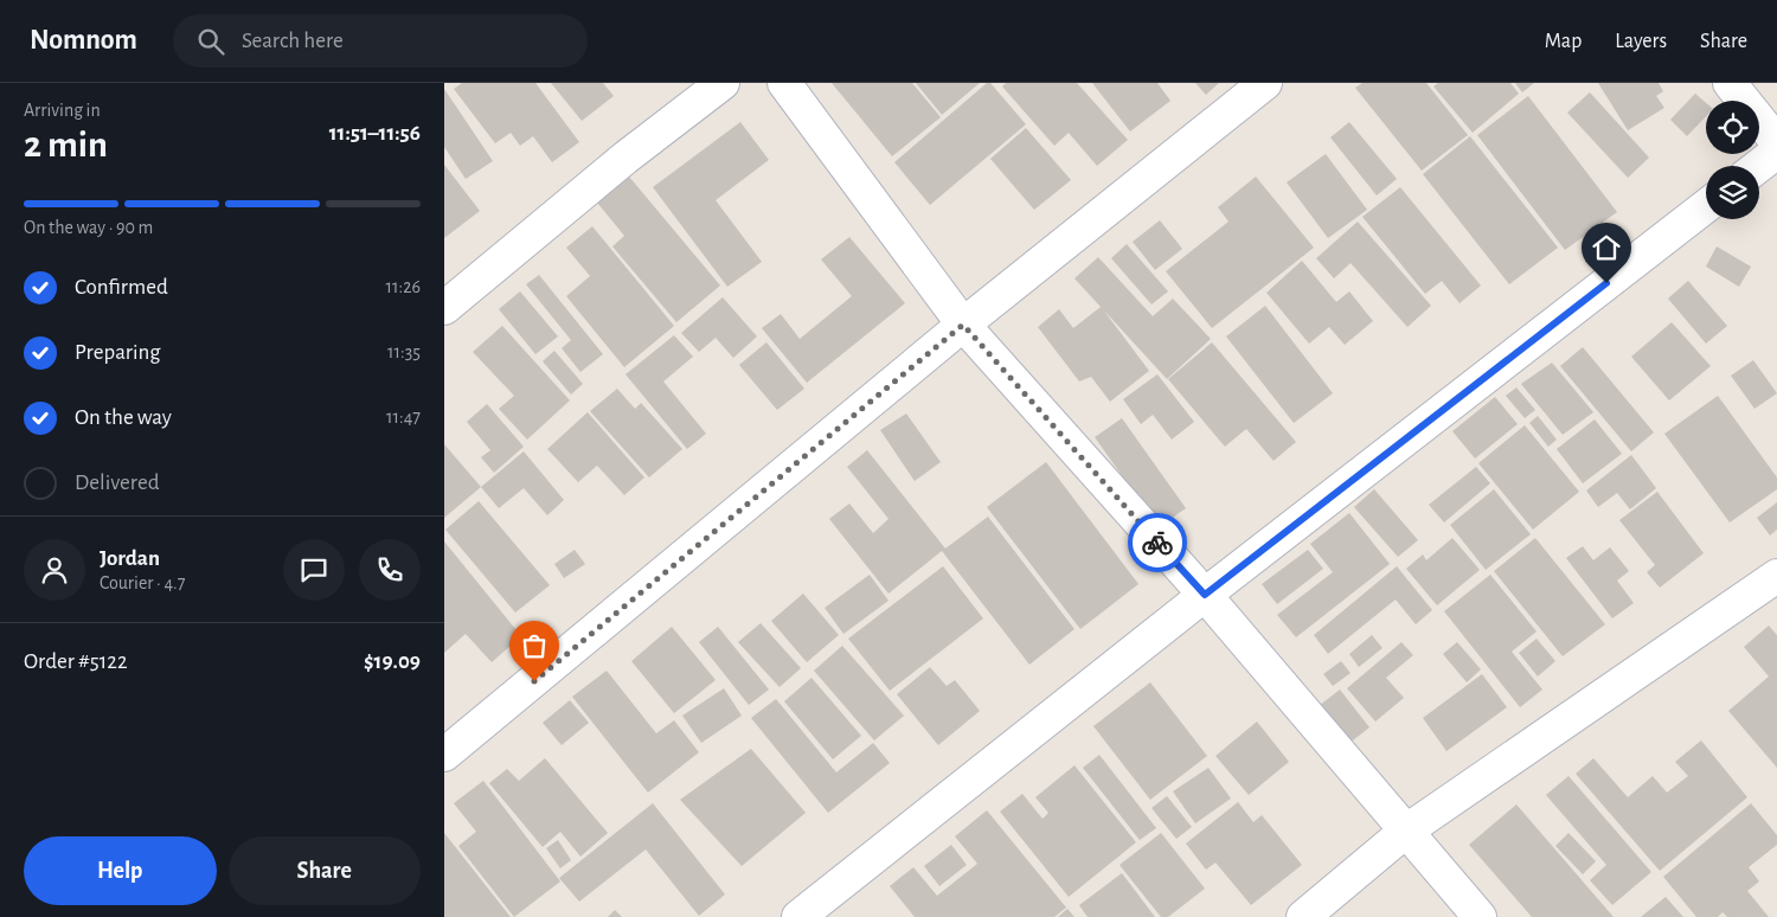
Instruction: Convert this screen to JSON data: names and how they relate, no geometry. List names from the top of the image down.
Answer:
{
  "page": {
    "header": "Nomnom",
    "search": "Search here",
    "nav": ["Map", "Layers", "Share"],
    "heading": ["2 min", "Arriving in", "11:51–11:56"],
    "panel": [
      "Jordan",
      "Courier · 4.7",
      "Order #5122",
      "$19.09"
    ],
    "bar": "On the way · 90 m",
    "list": [
      ["Confirmed", "11:26"],
      ["Preparing", "11:35"],
      ["On the way", "11:47"],
      "Delivered"
    ],
    "buttons": ["Help", "Share"]
  }
}
